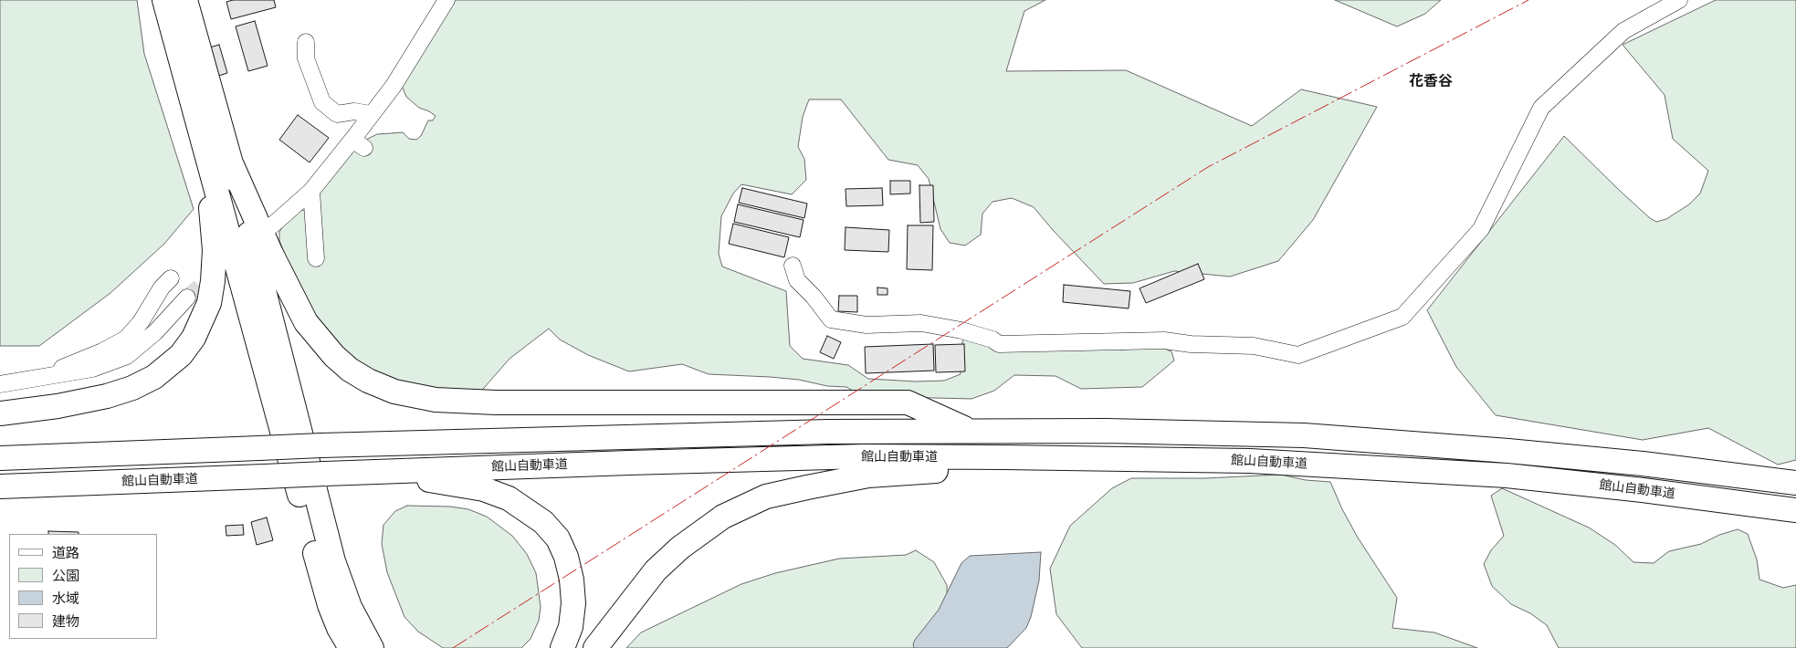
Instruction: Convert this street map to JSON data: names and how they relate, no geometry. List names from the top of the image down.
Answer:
{
  "streets": {
    "highway": ["館山自動車道"]
  },
  "districts": ["花香谷"],
  "legend": [
    "道路",
    "公園",
    "水域",
    "建物"
  ]
}
